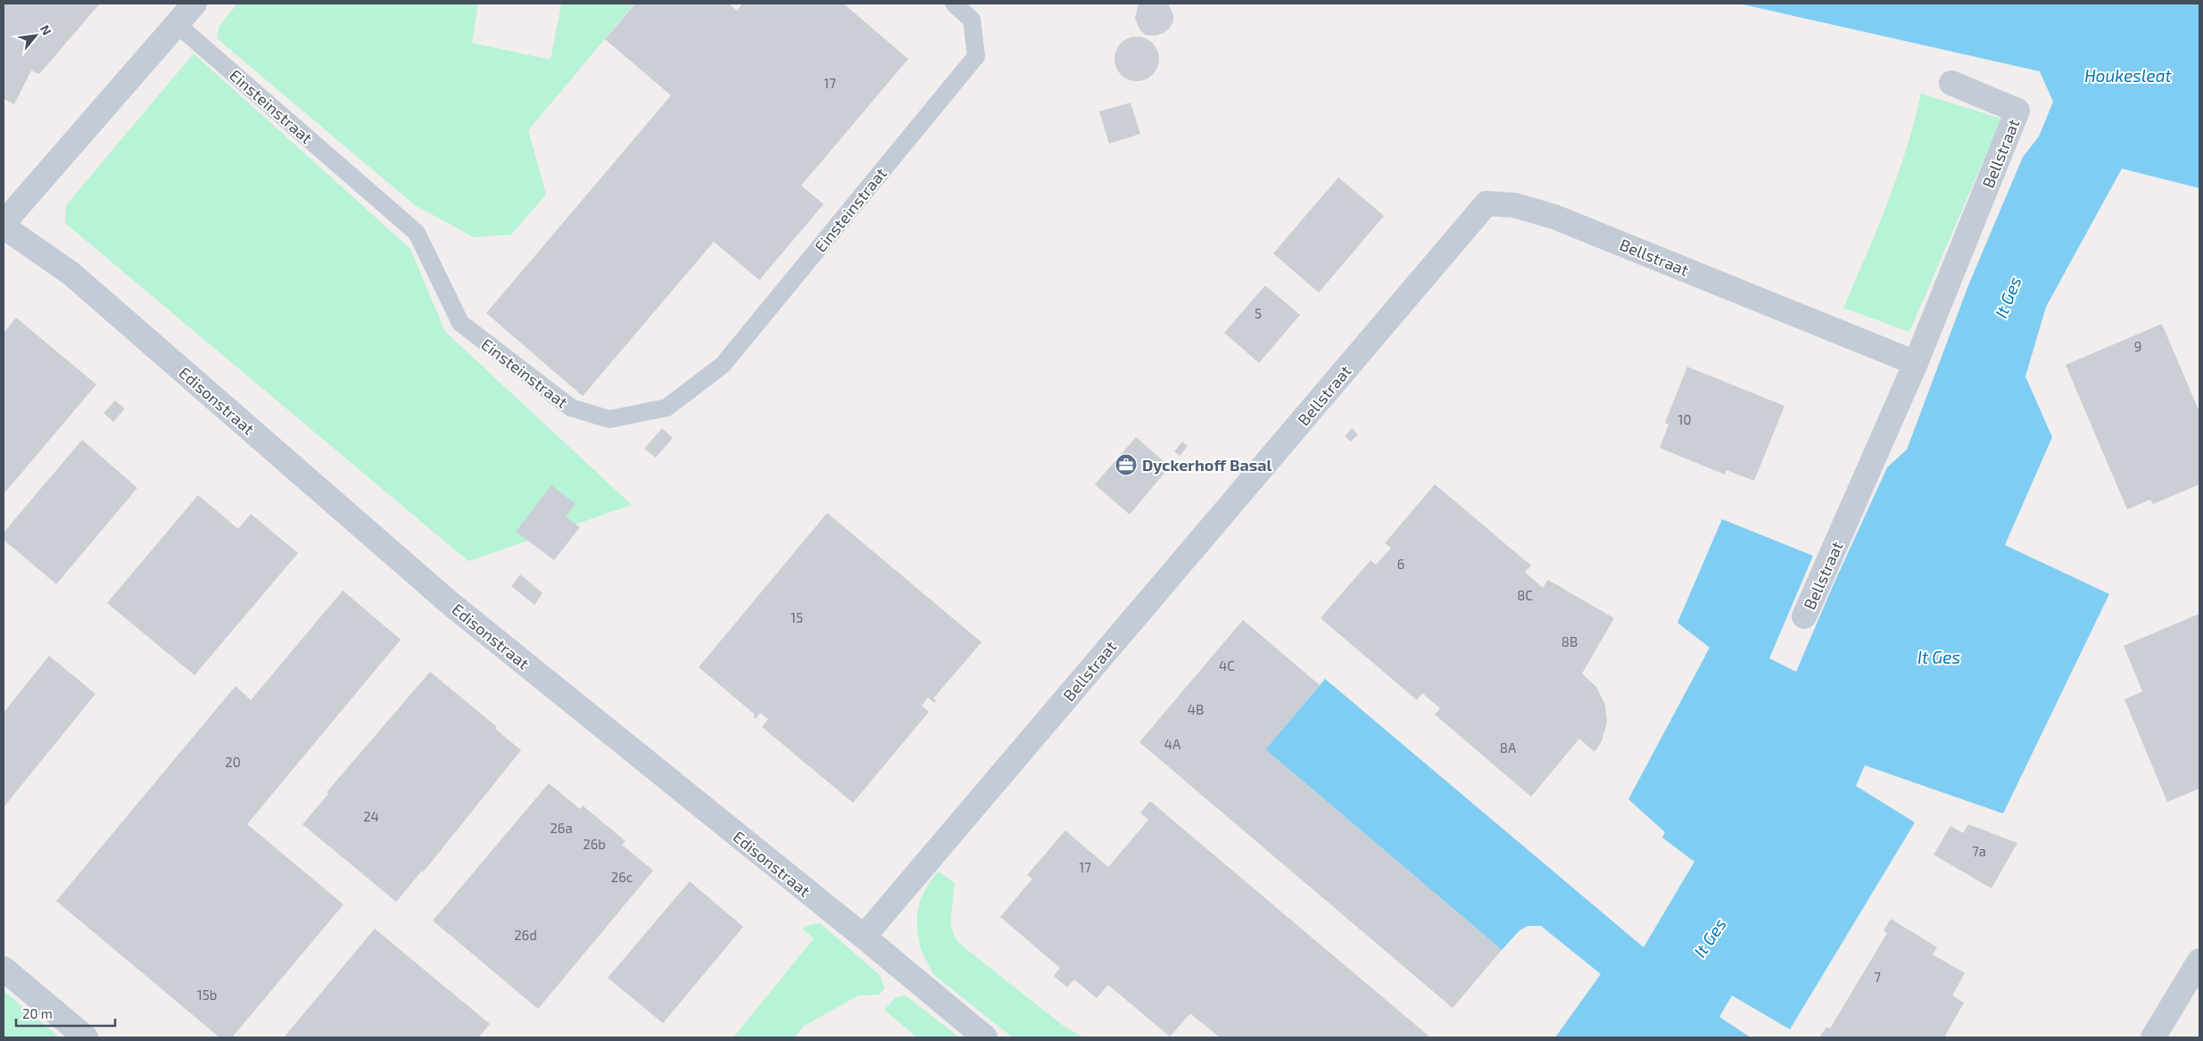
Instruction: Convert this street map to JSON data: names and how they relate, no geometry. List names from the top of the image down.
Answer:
{
  "streets": {
    "street": ["Bellstraat", "Edisonstraat"],
    "lane": ["Einsteinstraat"]
  },
  "crossings": [
    ["Bellstraat", "Edisonstraat"]
  ],
  "water": ["Houkesleat", "It Ges"],
  "places": {
    "office": ["Dyckerhoff Basal"]
  },
  "house_numbers": [
    "17",
    "5",
    "9",
    "10",
    "6",
    "8C",
    "15",
    "8B",
    "4C",
    "4B",
    "4A",
    "8A",
    "20",
    "24",
    "26a",
    "26b",
    "7a",
    "17",
    "26c",
    "26d",
    "7",
    "15b"
  ],
  "scale_bar": "20 m",
  "north": "top right"
}
